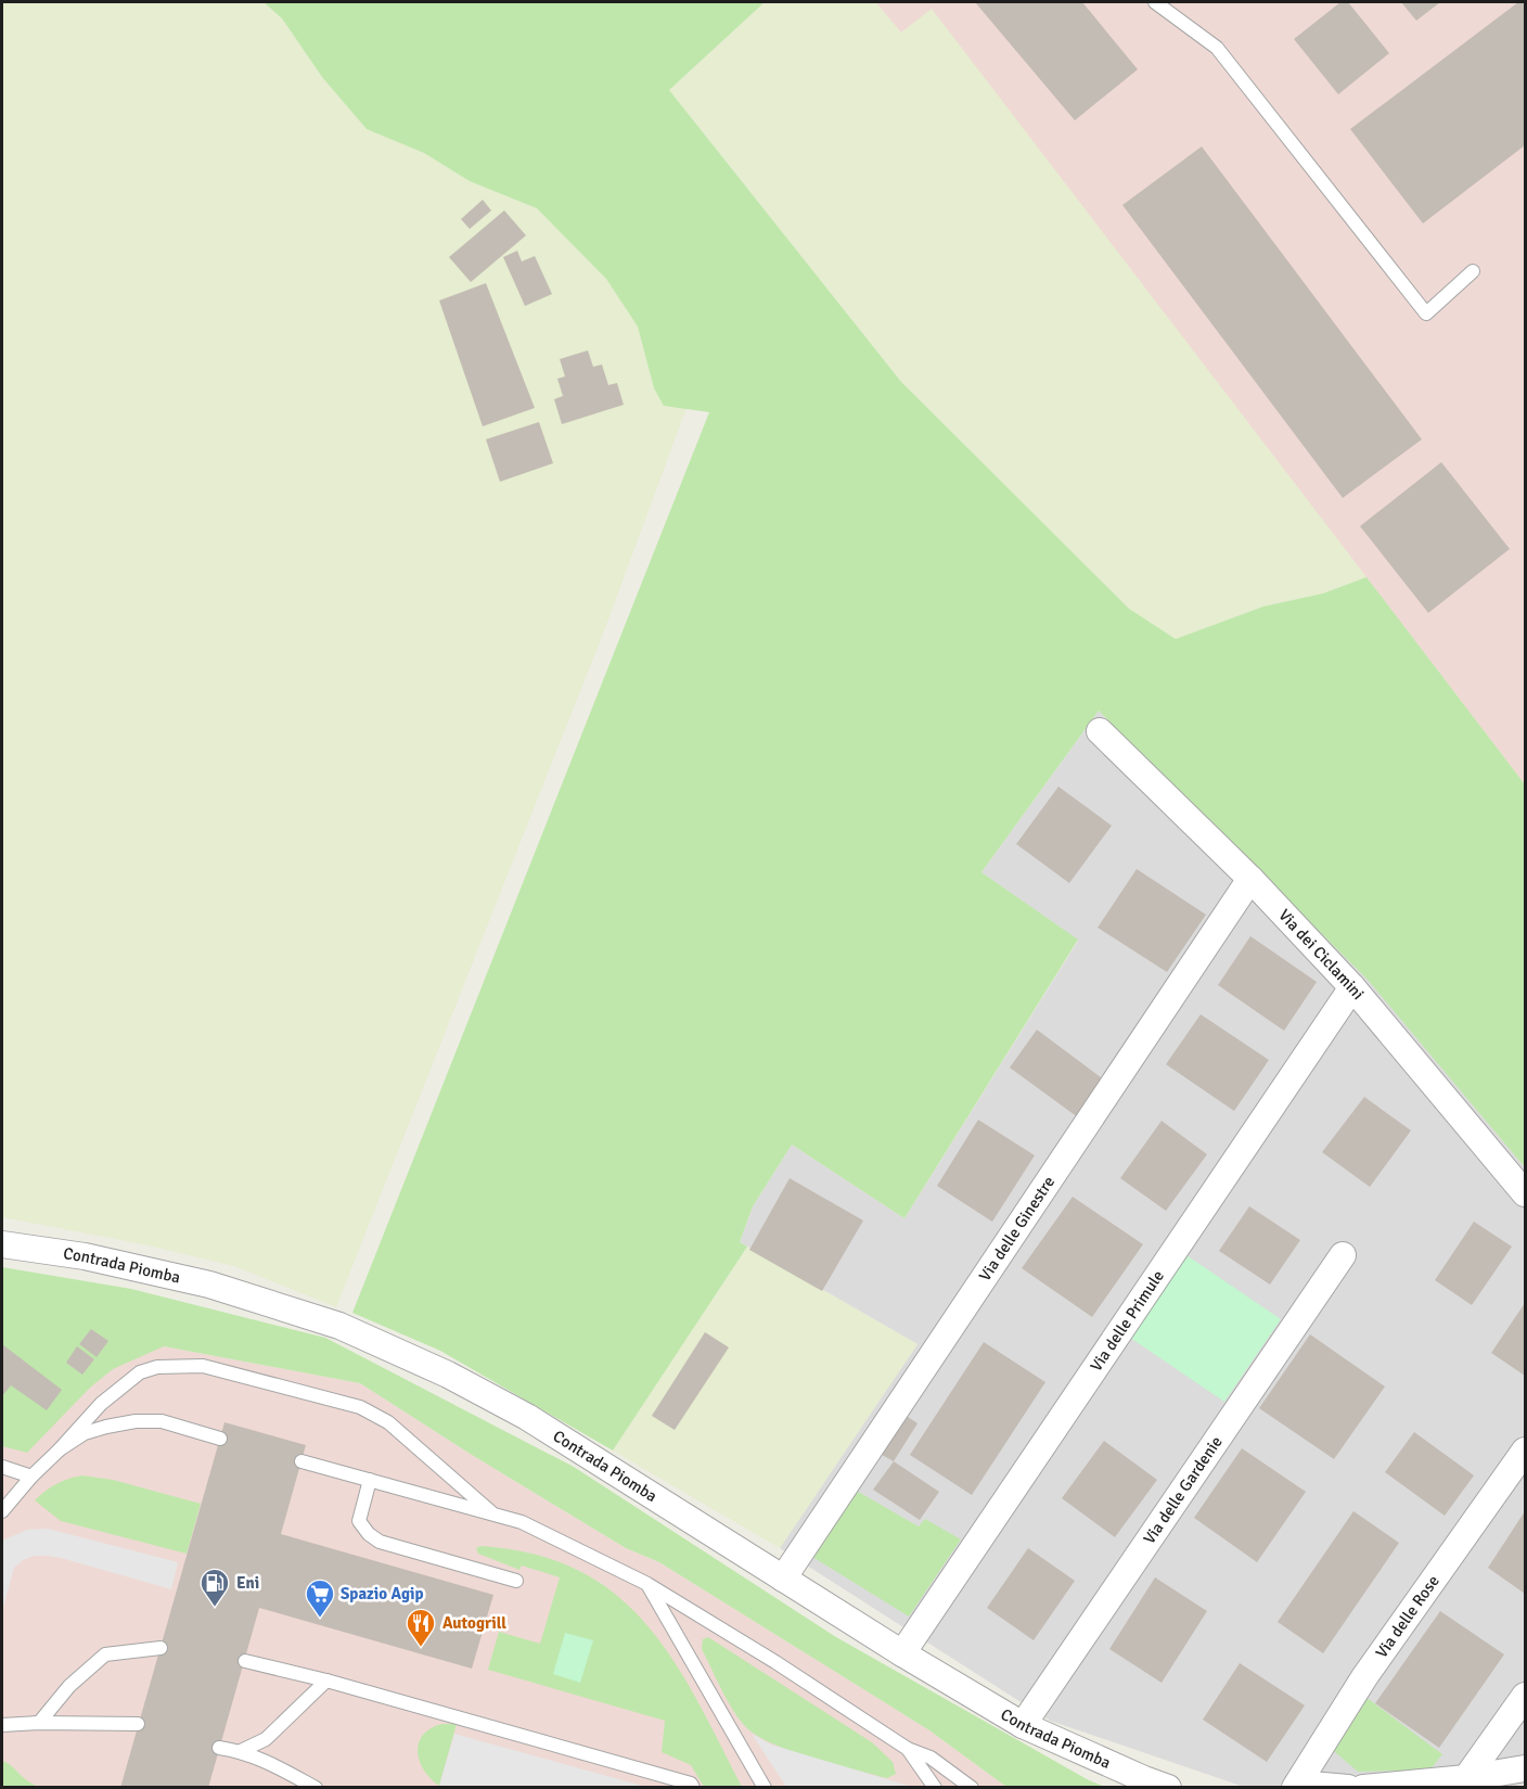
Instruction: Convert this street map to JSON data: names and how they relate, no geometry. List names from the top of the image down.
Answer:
{
  "streets": {
    "street": [
      "Via dei Ciclamini",
      "Via delle Ginestre",
      "Contrada Piomba",
      "Via delle Primule",
      "Via delle Gardenie",
      "Via delle Rose"
    ]
  },
  "crossings": [
    ["Via dei Ciclamini", "Via delle Ginestre"],
    ["Via dei Ciclamini", "Via delle Primule"],
    ["Via delle Ginestre", "Contrada Piomba"],
    ["Contrada Piomba", "Via delle Primule"],
    ["Contrada Piomba", "Via delle Gardenie"]
  ],
  "places": {
    "fuel station": ["Eni"],
    "supermarket": ["Spazio Agip"],
    "restaurant": ["Autogrill"]
  }
}
